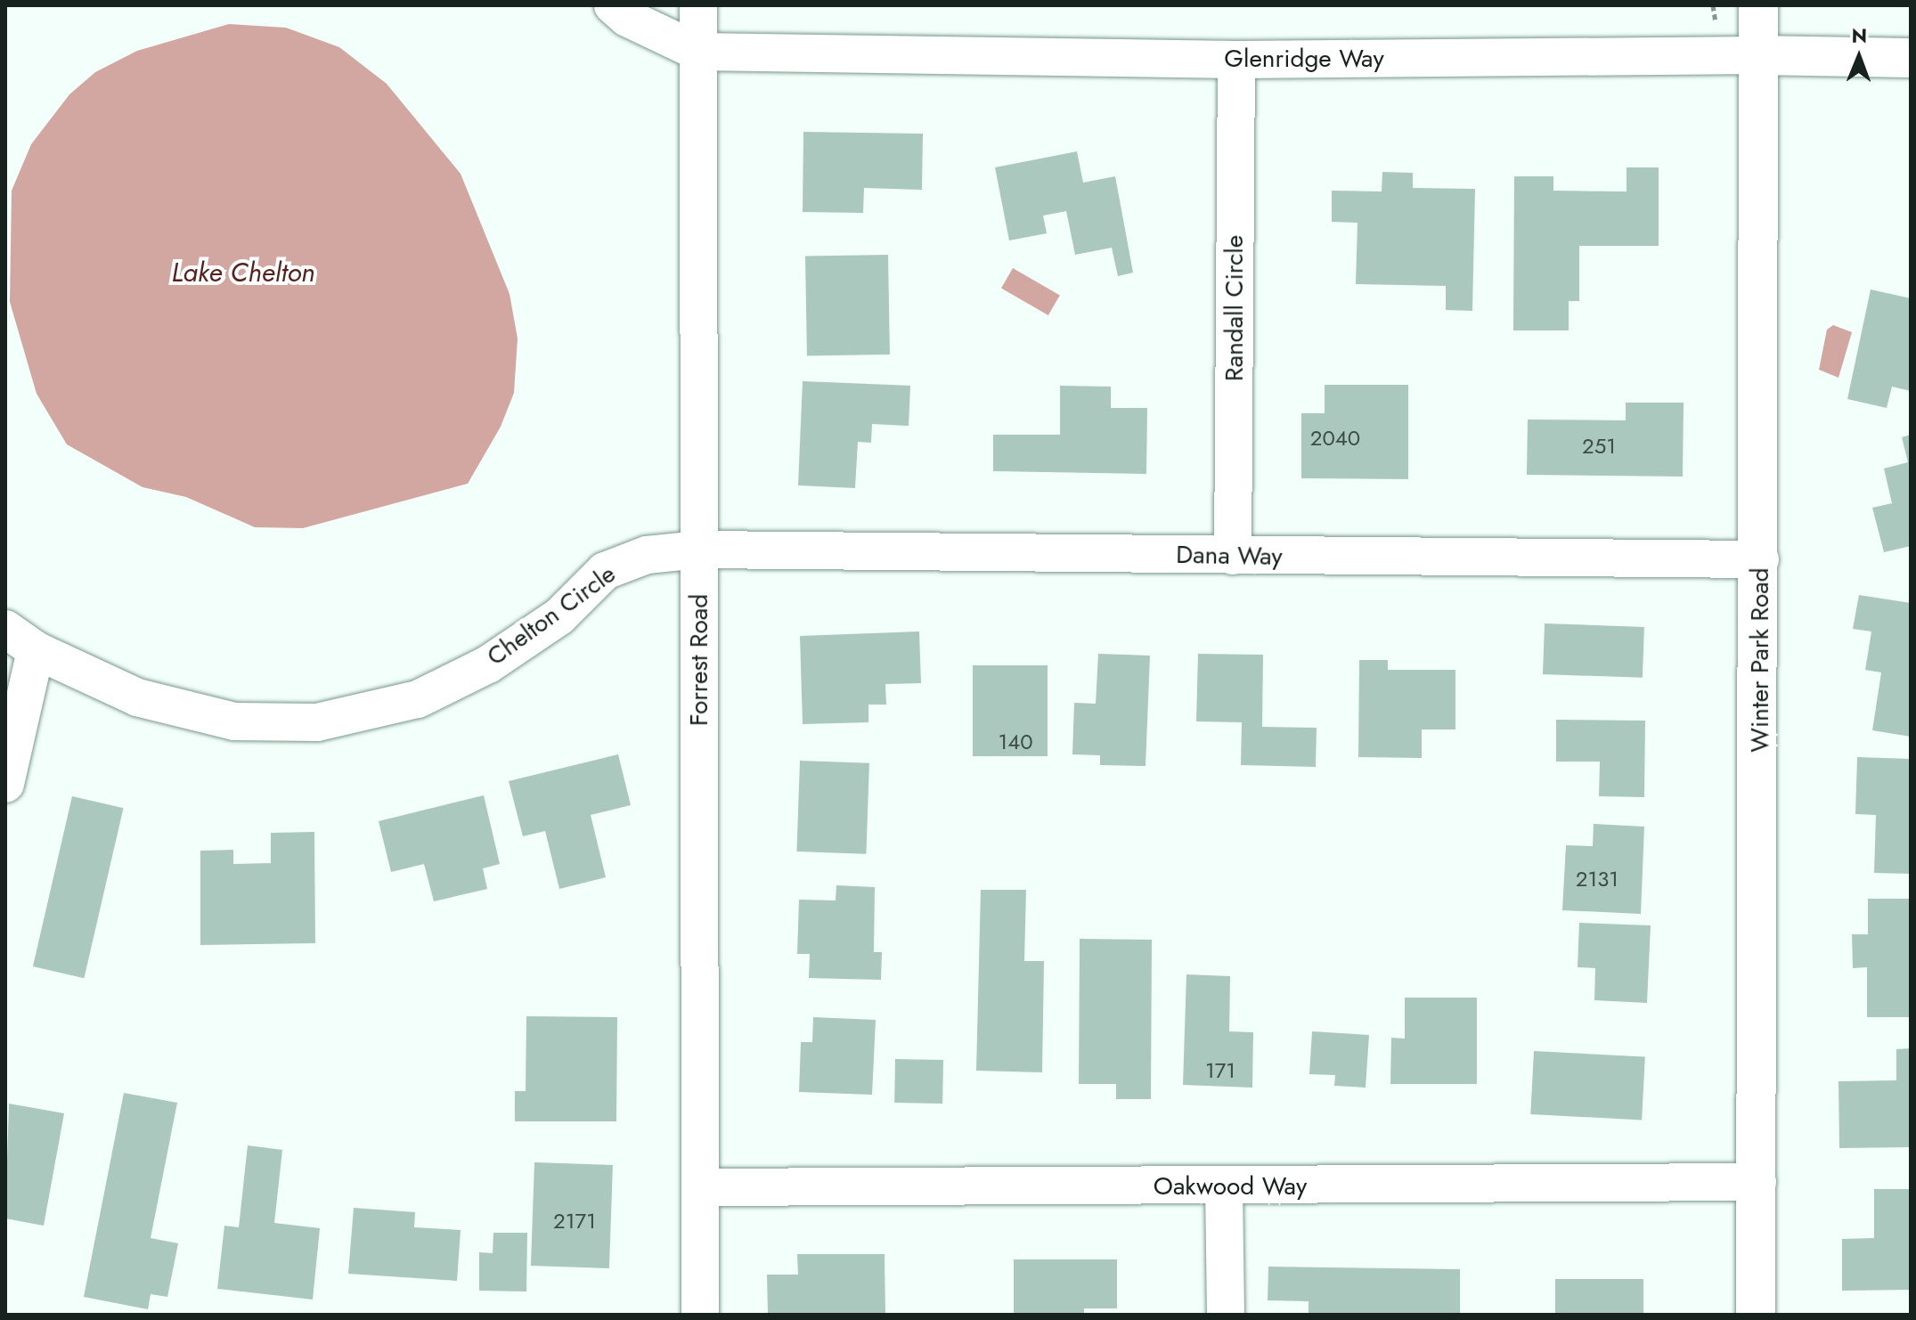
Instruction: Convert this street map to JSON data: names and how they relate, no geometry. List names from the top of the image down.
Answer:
{
  "streets": {
    "street": [
      "Glenridge Way",
      "Randall Circle",
      "Dana Way",
      "Chelton Circle",
      "Forrest Road",
      "Winter Park Road",
      "Oakwood Way"
    ]
  },
  "crossings": [
    ["Glenridge Way", "Randall Circle"],
    ["Glenridge Way", "Forrest Road"],
    ["Glenridge Way", "Winter Park Road"],
    ["Randall Circle", "Dana Way"],
    ["Dana Way", "Chelton Circle"],
    ["Dana Way", "Forrest Road"],
    ["Dana Way", "Winter Park Road"],
    ["Chelton Circle", "Forrest Road"],
    ["Forrest Road", "Oakwood Way"],
    ["Winter Park Road", "Oakwood Way"]
  ],
  "water": ["Lake Chelton"],
  "house_numbers": [
    "2040",
    "251",
    "140",
    "2131",
    "171",
    "2171"
  ],
  "north": "top"
}
